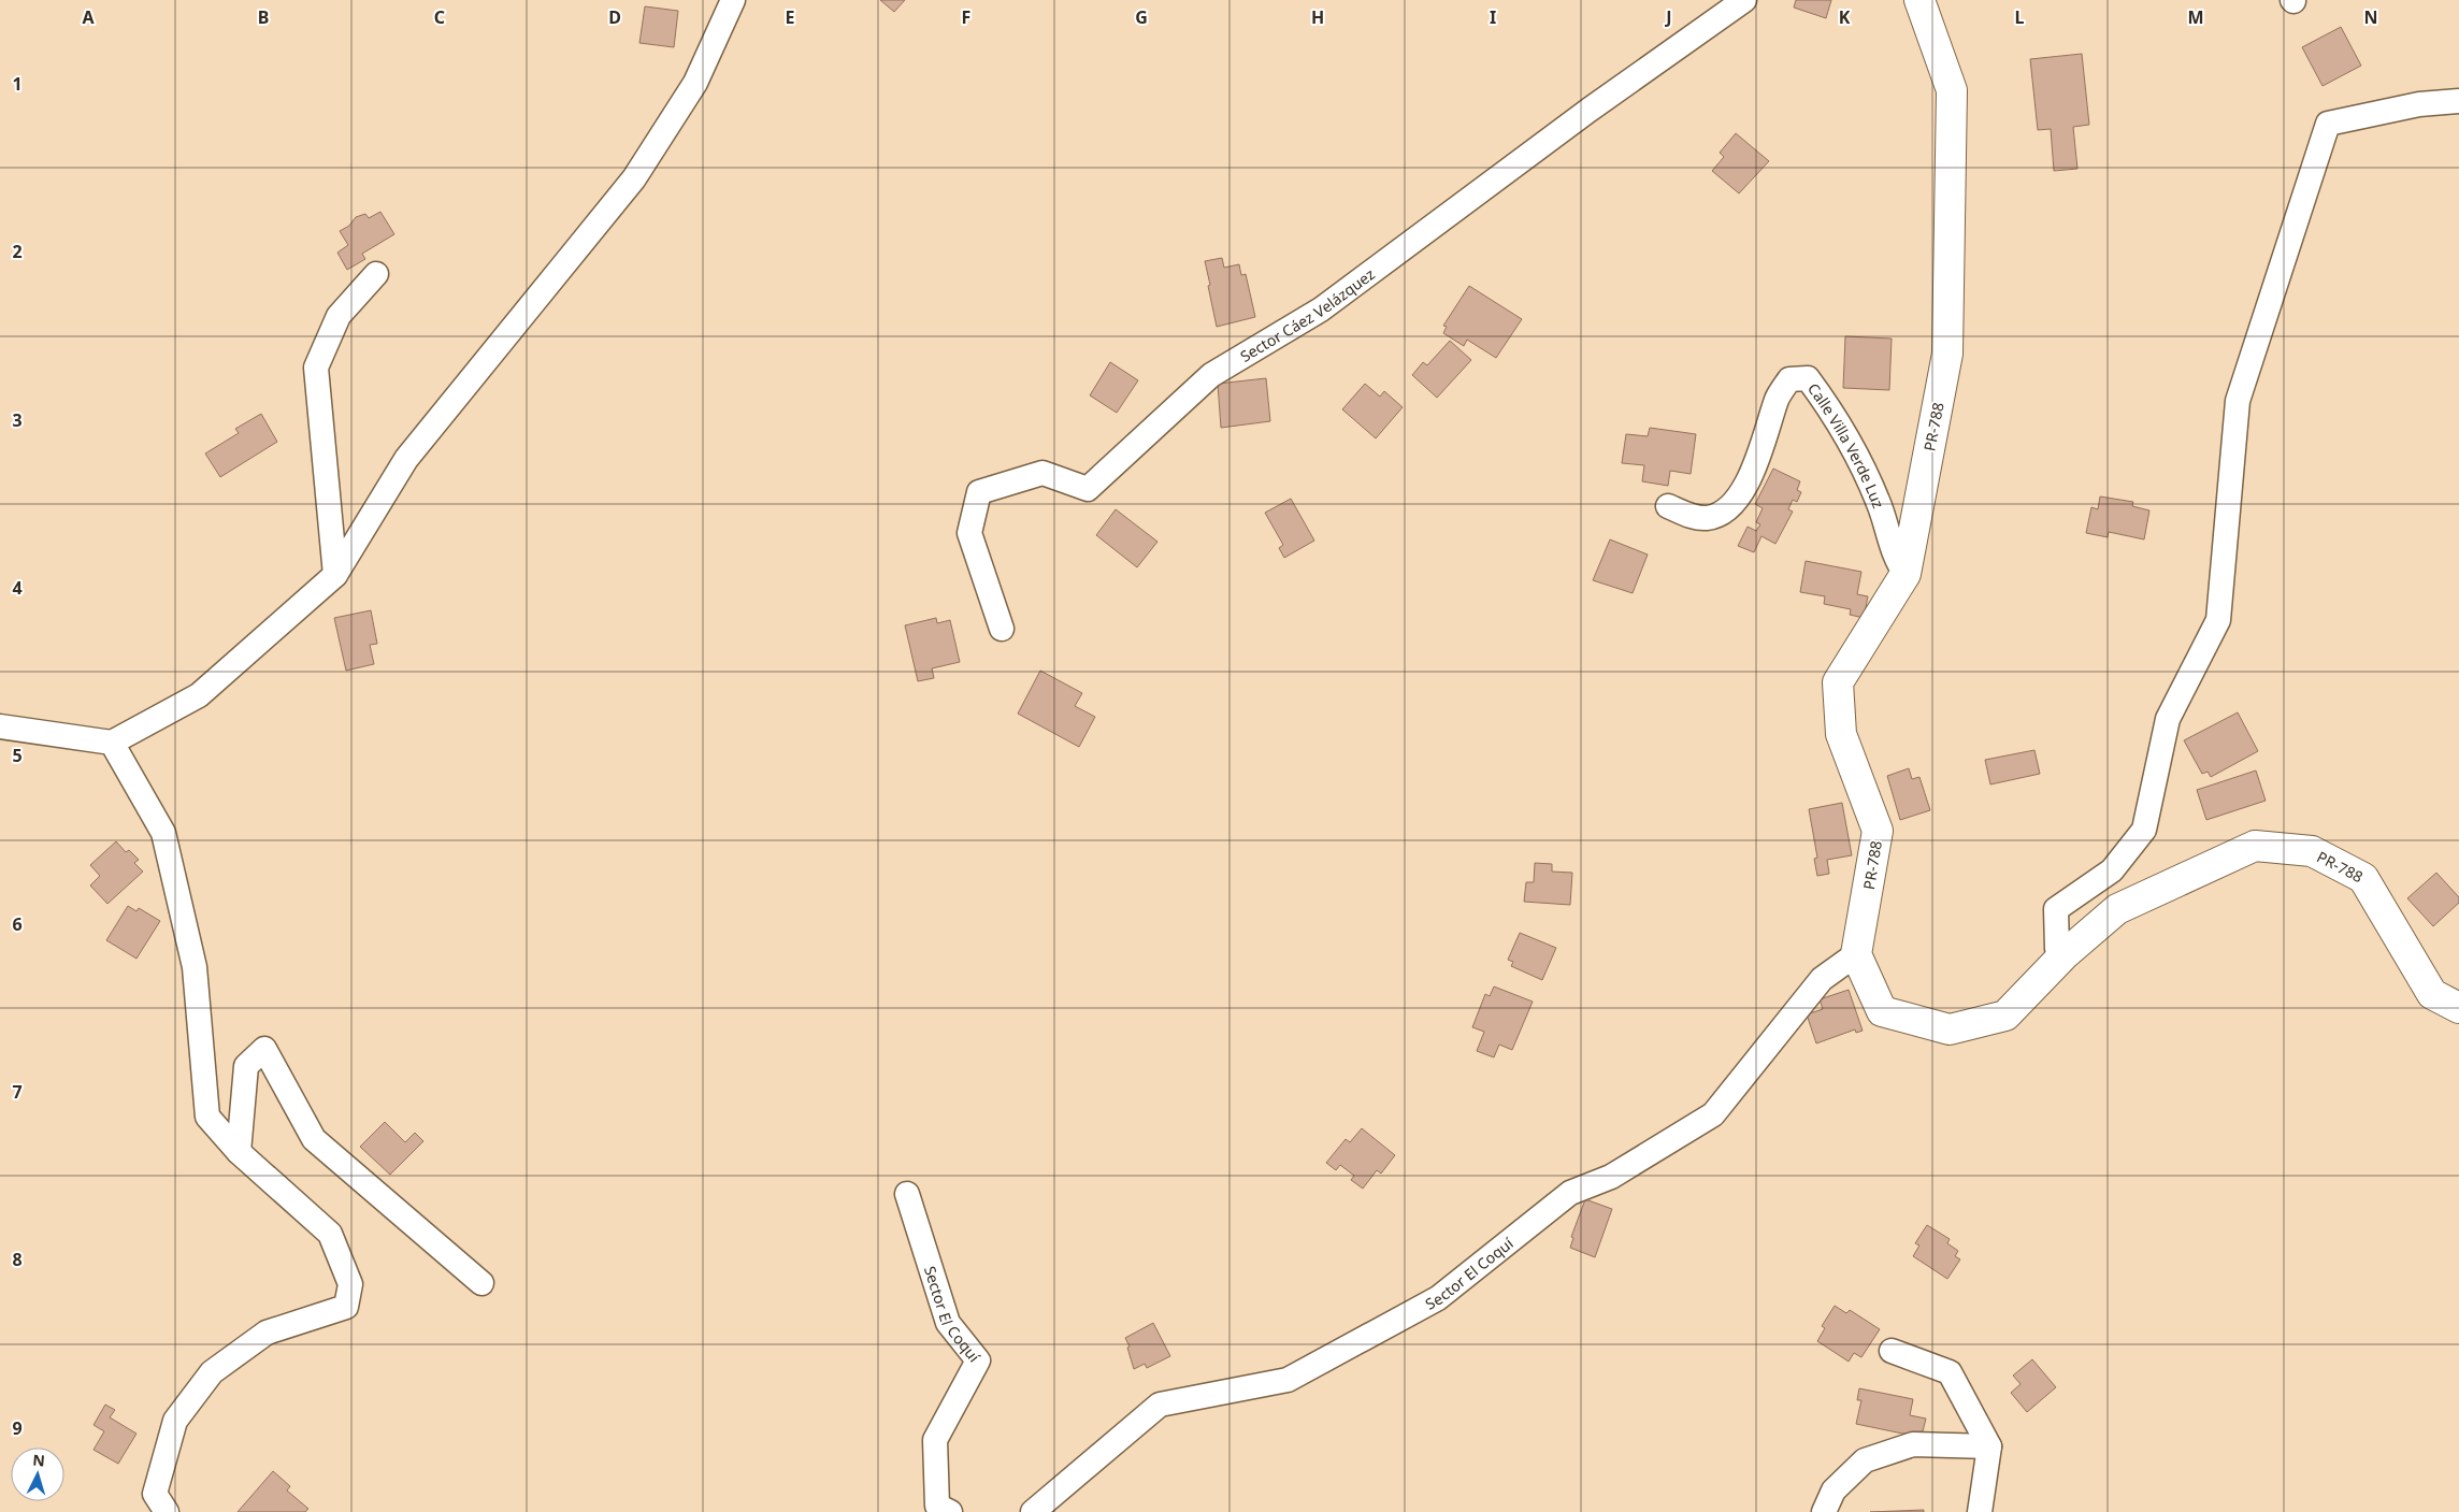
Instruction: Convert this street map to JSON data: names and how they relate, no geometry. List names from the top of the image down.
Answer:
{
  "streets": {
    "street": [
      "Sector Cáez Velázquez",
      "PR-788",
      "Calle Villa Verde Luz",
      "Sector El Coquí"
    ]
  },
  "crossings": [
    ["PR-788", "Calle Villa Verde Luz"],
    ["PR-788", "Sector El Coquí"]
  ],
  "north": "top",
  "grid": {
    "columns": [
      "A",
      "B",
      "C",
      "D",
      "E",
      "F",
      "G",
      "H",
      "I",
      "J",
      "K",
      "L",
      "M",
      "N"
    ],
    "rows": [
      "1",
      "2",
      "3",
      "4",
      "5",
      "6",
      "7",
      "8",
      "9"
    ]
  }
}
